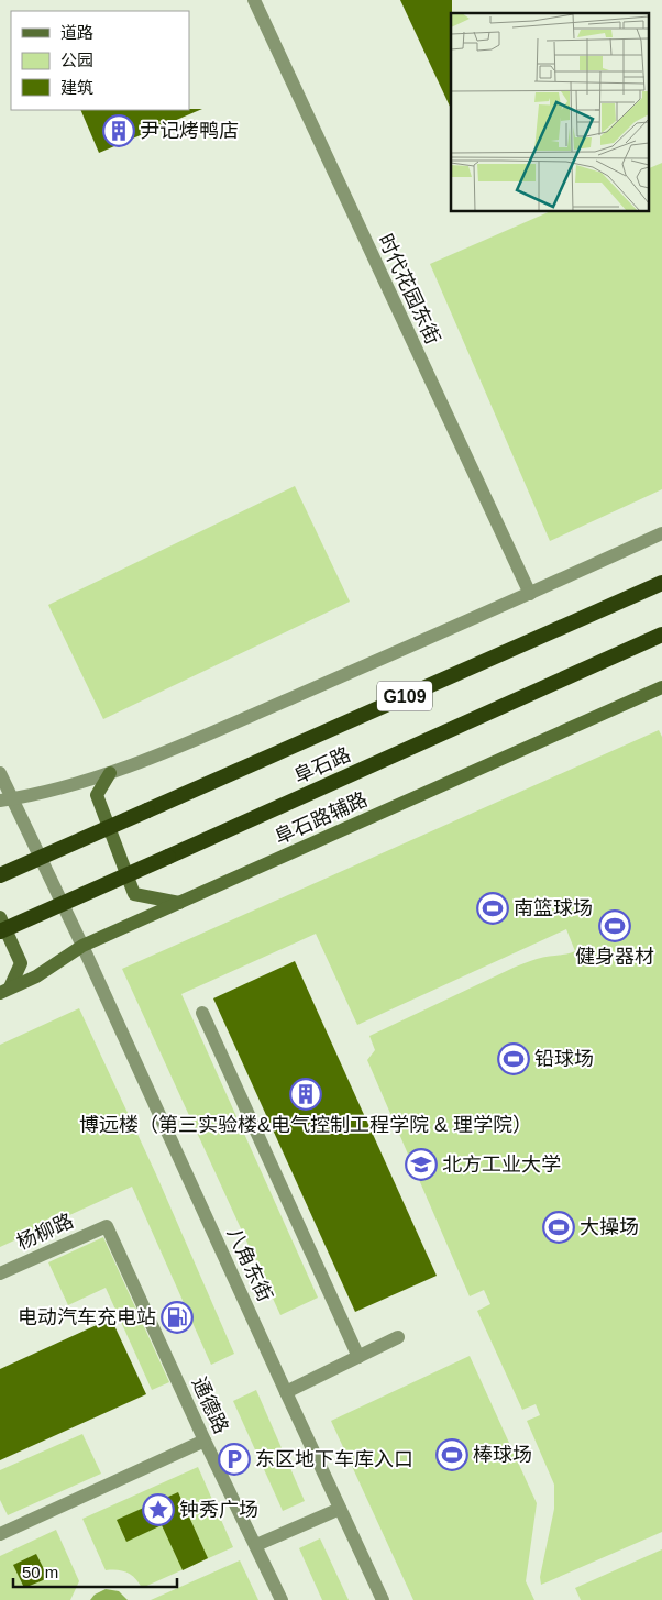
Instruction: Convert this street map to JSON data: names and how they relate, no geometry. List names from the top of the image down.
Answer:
{
  "streets": {
    "highway": ["G109", "阜石路"],
    "main road": ["阜石路辅路"],
    "street": [
      "时代花园东街",
      "杨柳路",
      "八角东街",
      "通德路"
    ]
  },
  "crossings": [
    ["阜石路辅路", "八角东街"],
    ["杨柳路", "通德路"]
  ],
  "places": {
    "building": ["尹记烤鸭店", "博远楼（第三实验楼&电气控制工程学院 & 理学院）"],
    "sports": [
      "南篮球场",
      "健身器材",
      "铅球场",
      "大操场",
      "棒球场"
    ],
    "school or university": ["北方工业大学"],
    "fuel station": ["电动汽车充电站"],
    "parking": ["东区地下车库入口"],
    "place": ["钟秀广场"]
  },
  "legend": ["道路", "公园", "建筑"],
  "scale_bar": "50 m"
}
